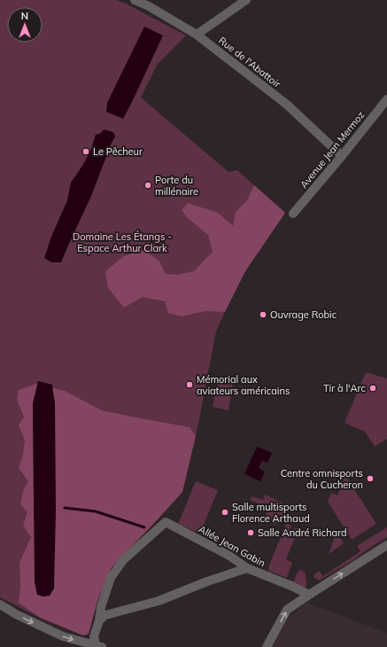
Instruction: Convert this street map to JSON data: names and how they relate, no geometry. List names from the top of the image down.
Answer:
{
  "streets": {
    "street": ["Rue de l'Abattoir", "Avenue Jean Mermoz", "Allée Jean Gabin"]
  },
  "crossings": [
    ["Rue de l'Abattoir", "Avenue Jean Mermoz"]
  ],
  "parks": ["Domaine Les Étangs - Espace Arthur Clark"],
  "places": [
    "Le Pêcheur",
    "Porte du millénaire",
    "Ouvrage Robic",
    "Mémorial aux aviateurs américains",
    "Tir à l'Arc",
    "Centre omnisports du Cucheron",
    "Salle multisports Florence Arthaud",
    "Salle André Richard"
  ],
  "north": "top"
}
